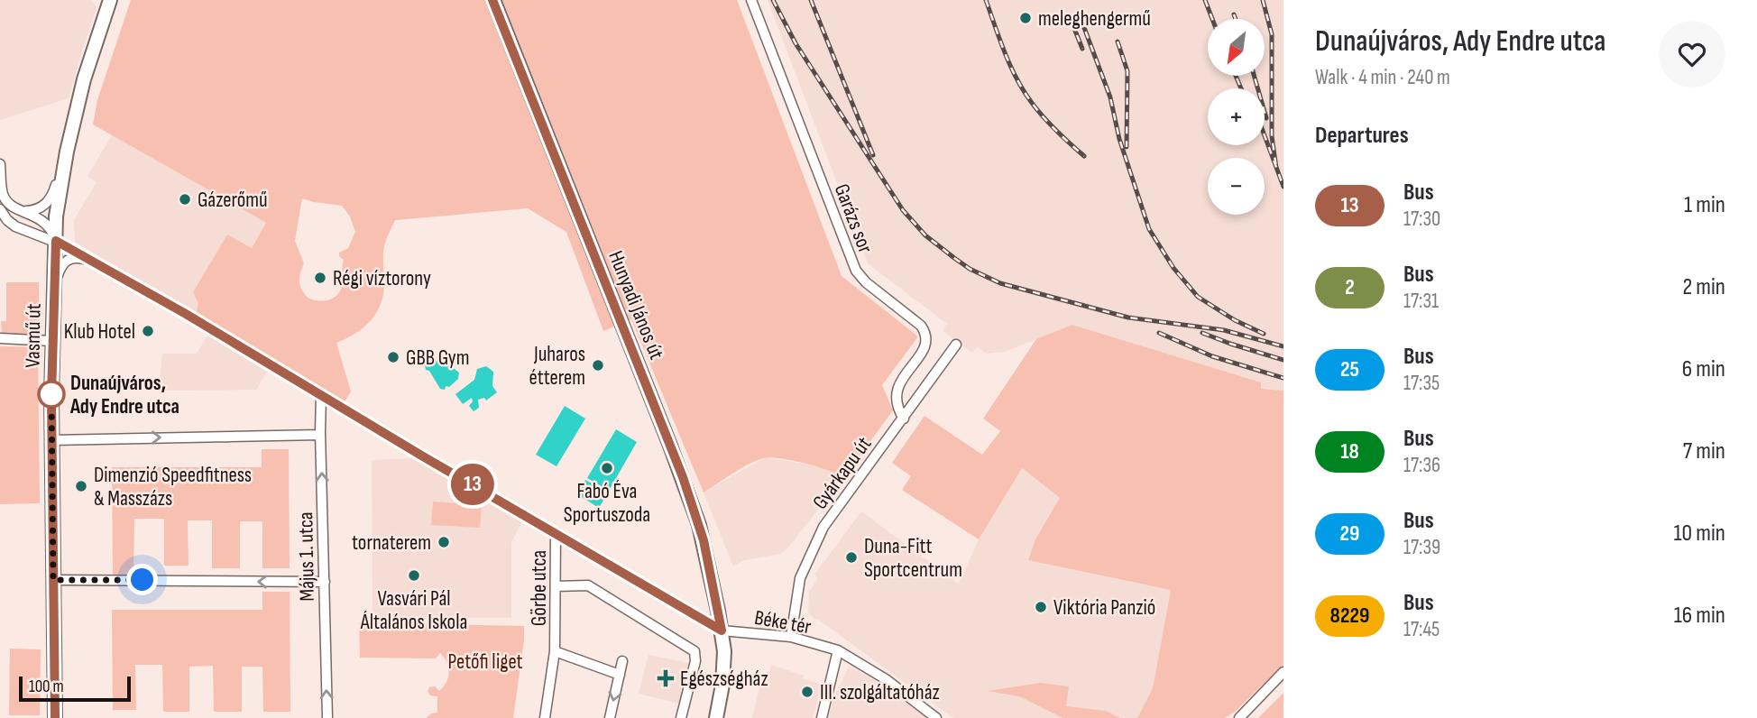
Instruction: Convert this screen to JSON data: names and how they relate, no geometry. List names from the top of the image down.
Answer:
{
  "streets": {
    "street": [
      "Garázs sor",
      "Hunyadi János út",
      "Vasmű út",
      "Gyárkapu út",
      "Május 1. utca",
      "Görbe utca",
      "Béke tér"
    ]
  },
  "crossings": [
    ["Garázs sor", "Gyárkapu út"],
    ["Hunyadi János út", "Béke tér"],
    ["Gyárkapu út", "Béke tér"]
  ],
  "one_way": ["Május 1. utca"],
  "parks": ["Petőfi liget"],
  "places": {
    "other": [
      "meleghengermű",
      "Gázerőmű",
      "Régi víztorony",
      "Klub Hotel",
      "GBB Gym",
      "Juharos étterem",
      "Dunaújváros, Ady Endre utca",
      "Fabó Éva Sportuszoda",
      "Dimenzió Speedfitness & Masszázs",
      "tornaterem",
      "Duna-Fitt Sportcentrum",
      "Vasvári Pál Általános Iskola",
      "Viktória Panzió",
      "III. szolgáltatóház"
    ],
    "health": ["Egészségház"]
  },
  "lines": ["bus line 13"],
  "scale_bar": "100 m",
  "north": "bottom left",
  "page": {
    "on_map": "13",
    "heading": [
      ["Dunaújváros, Ady Endre utca", "Walk · 4 min · 240 m"],
      "Departures"
    ],
    "map_buttons": ["+", "−"],
    "list": [
      {
        "mark": "13",
        "name": "Bus",
        "note": "17:30",
        "value": "1 min"
      },
      {
        "mark": "2",
        "name": "Bus",
        "note": "17:31",
        "value": "2 min"
      },
      {
        "mark": "25",
        "name": "Bus",
        "note": "17:35",
        "value": "6 min"
      },
      {
        "mark": "18",
        "name": "Bus",
        "note": "17:36",
        "value": "7 min"
      },
      {
        "mark": "29",
        "name": "Bus",
        "note": "17:39",
        "value": "10 min"
      },
      {
        "mark": "8229",
        "name": "Bus",
        "note": "17:45",
        "value": "16 min"
      }
    ],
    "scale": "100 m"
  }
}
